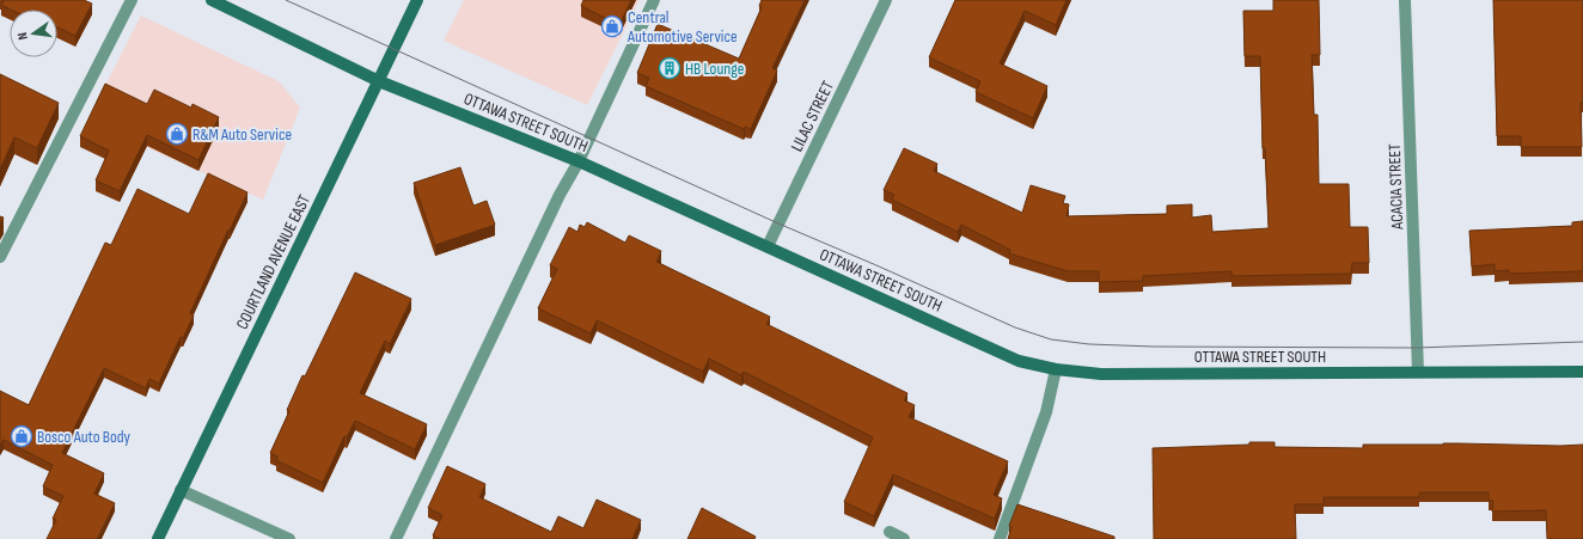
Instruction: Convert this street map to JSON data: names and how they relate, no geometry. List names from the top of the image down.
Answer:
{
  "streets": {
    "main road": ["OTTAWA STREET SOUTH", "COURTLAND AVENUE EAST"],
    "street": ["LILAC STREET", "ACACIA STREET"]
  },
  "crossings": [
    ["LILAC STREET", "OTTAWA STREET SOUTH"],
    ["OTTAWA STREET SOUTH", "ACACIA STREET"],
    ["OTTAWA STREET SOUTH", "COURTLAND AVENUE EAST"]
  ],
  "places": {
    "shop": ["Central Automotive Service", "R&M Auto Service", "Bosco Auto Body"],
    "building": ["HB Lounge"]
  },
  "north": "left"
}
